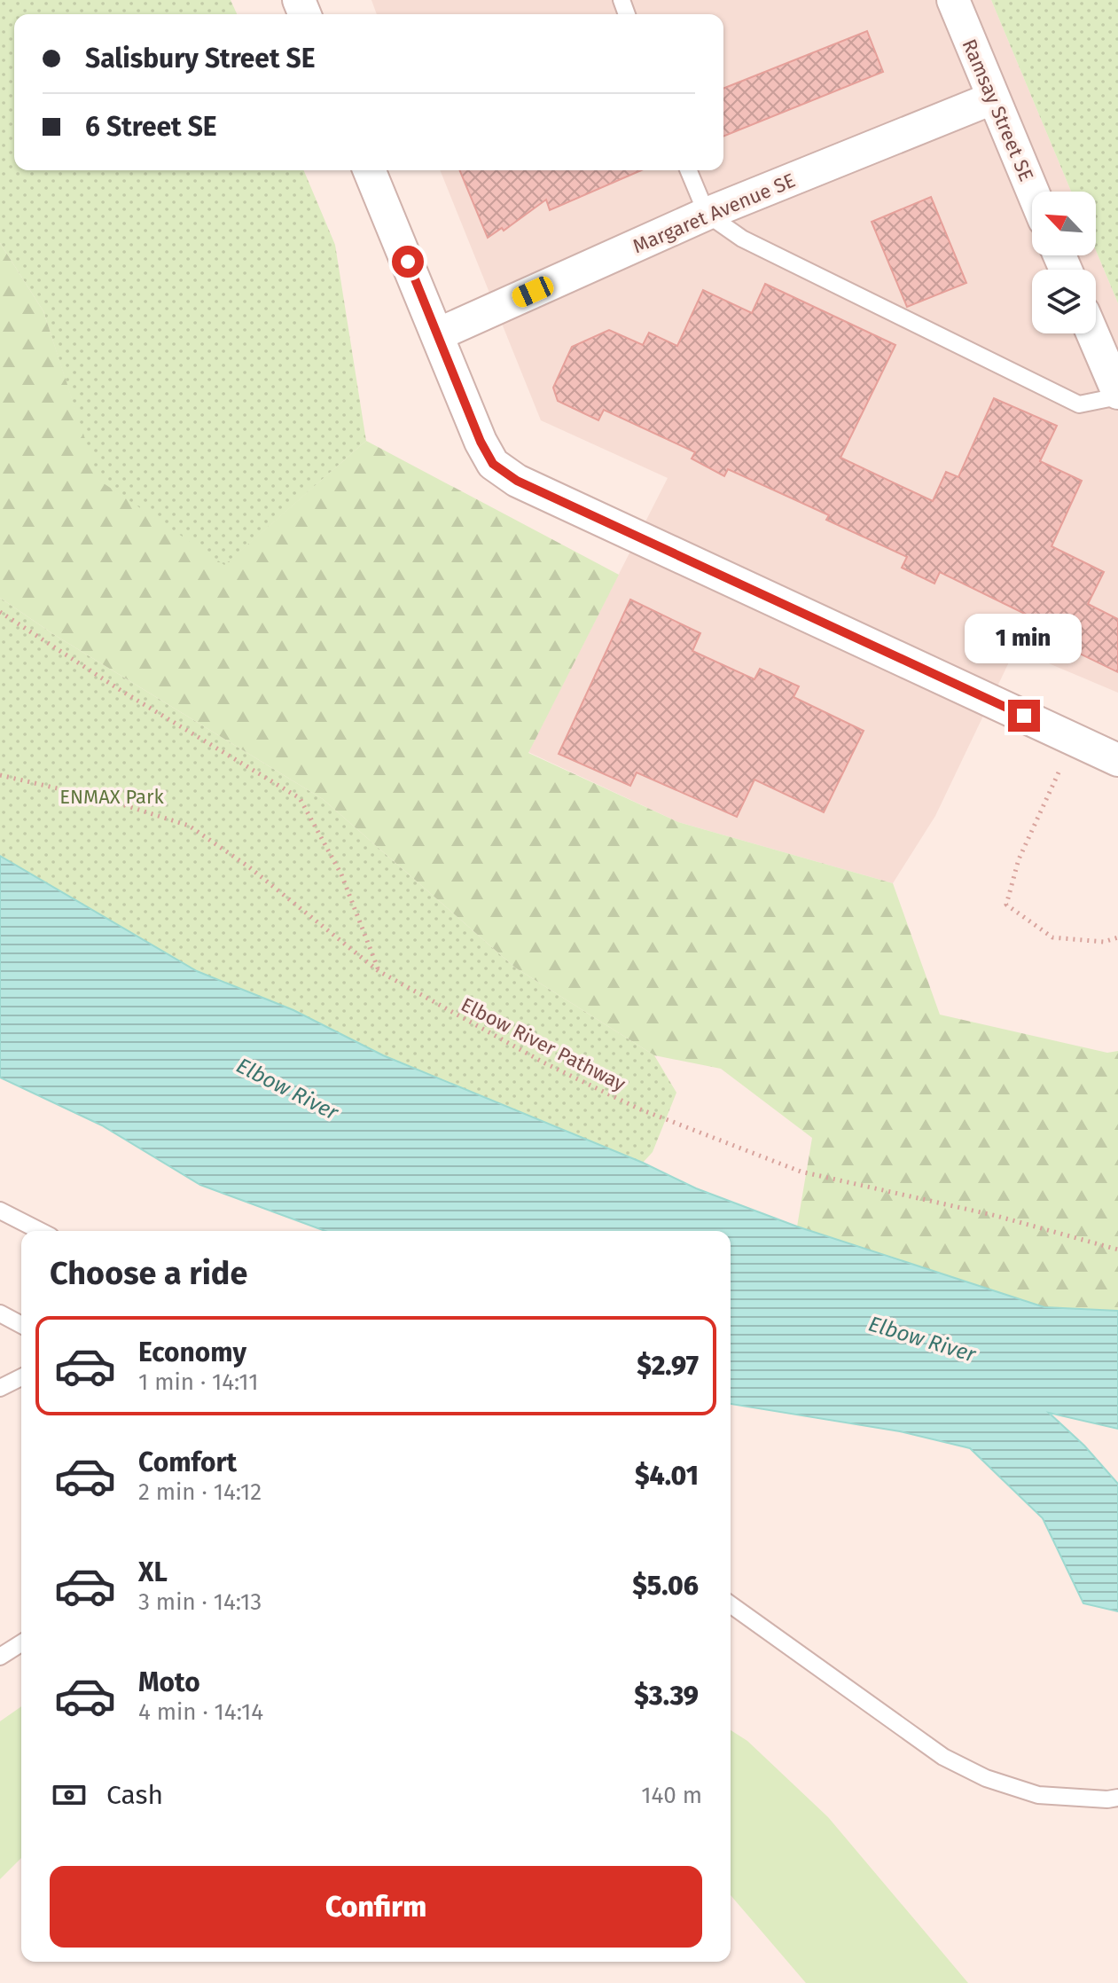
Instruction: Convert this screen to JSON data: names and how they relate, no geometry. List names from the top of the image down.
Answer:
{
  "streets": {
    "street": ["Ramsay Street SE", "Margaret Avenue SE"],
    "path": ["Elbow River Pathway"]
  },
  "crossings": [
    ["Ramsay Street SE", "Margaret Avenue SE"]
  ],
  "water": ["Elbow River"],
  "parks": ["ENMAX Park"],
  "north": "top left",
  "page": {
    "banner": ["Salisbury Street SE", "6 Street SE"],
    "bubble": "1 min",
    "heading": "Choose a ride",
    "list": [
      {
        "name": "Economy",
        "note": "1 min · 14:11",
        "value": "$2.97"
      },
      {
        "name": "Comfort",
        "note": "2 min · 14:12",
        "value": "$4.01"
      },
      {
        "name": "XL",
        "note": "3 min · 14:13",
        "value": "$5.06"
      },
      {
        "name": "Moto",
        "note": "4 min · 14:14",
        "value": "$3.39"
      }
    ],
    "pay": ["Cash", "140 m"],
    "buttons": "Confirm"
  }
}
